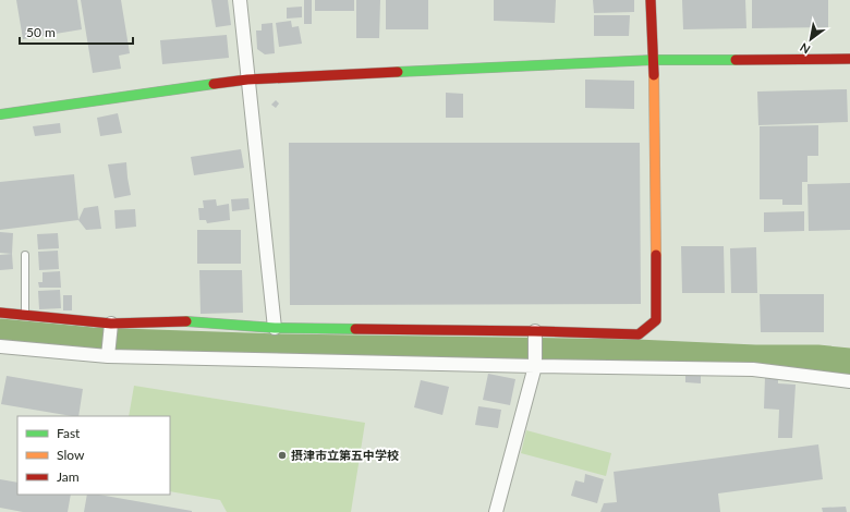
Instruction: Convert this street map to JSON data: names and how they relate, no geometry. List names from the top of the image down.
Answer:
{
  "places": ["摂津市立第五中学校"],
  "legend": ["Fast", "Slow", "Jam"],
  "scale_bar": "50 m",
  "north": "bottom left"
}
